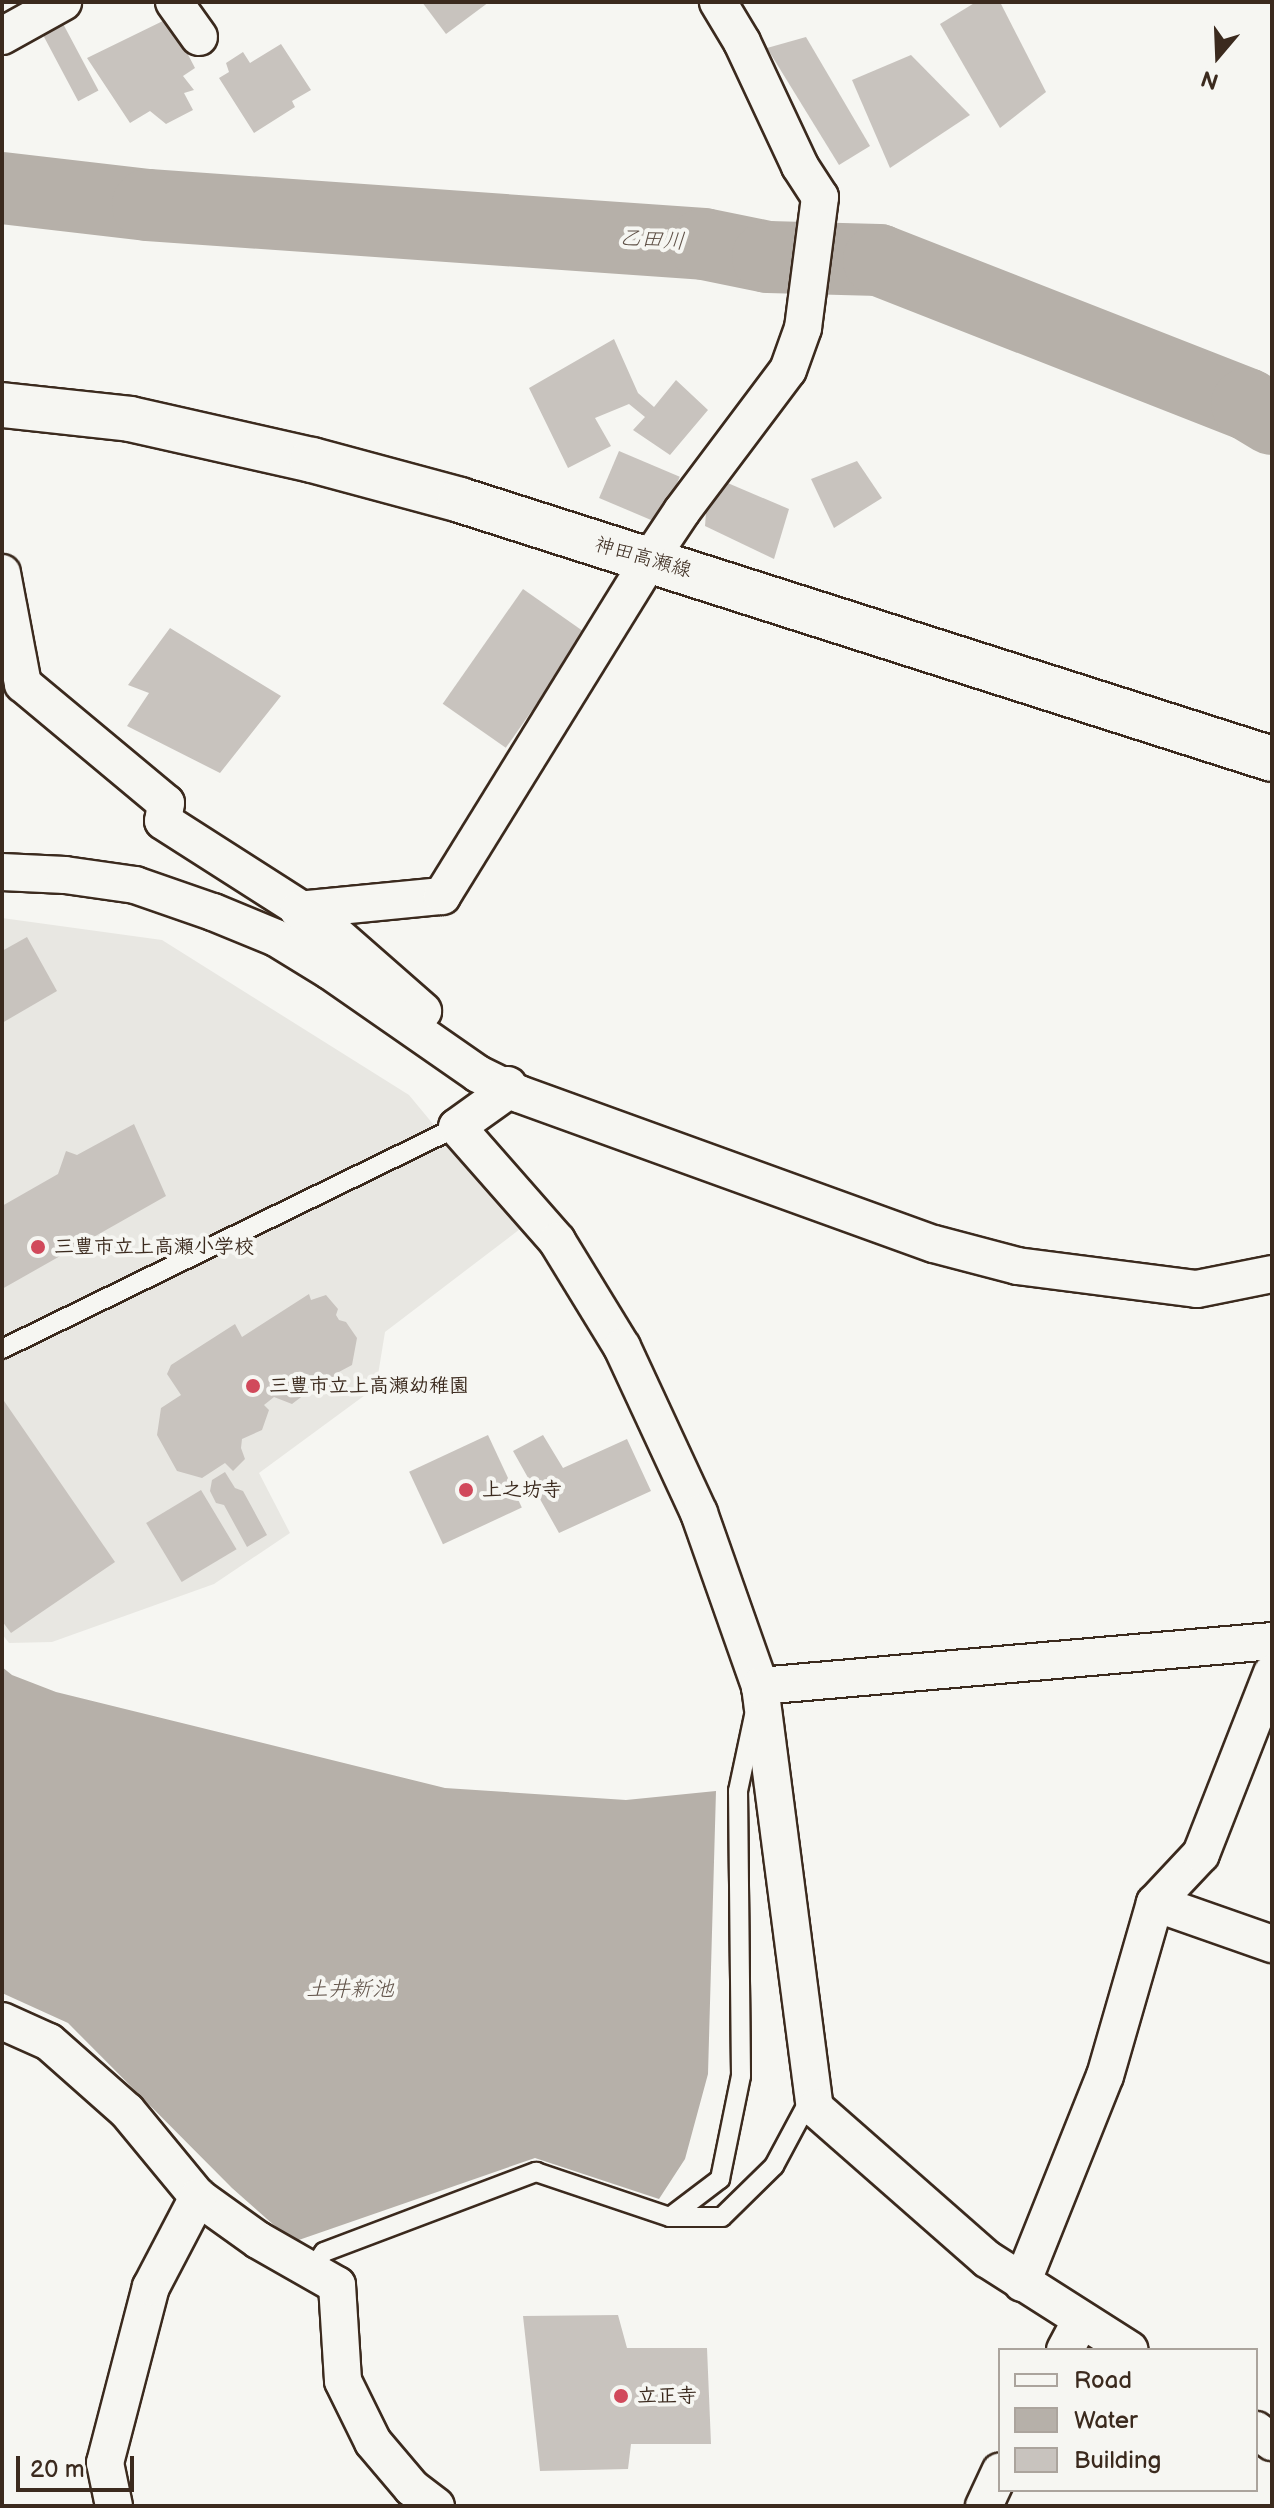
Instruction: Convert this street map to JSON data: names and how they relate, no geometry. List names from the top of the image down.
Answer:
{
  "streets": {
    "main road": ["神田高瀬線"]
  },
  "water": ["乙田川", "土井新池"],
  "places": [
    "三豊市立上高瀬小学校",
    "三豊市立上高瀬幼稚園",
    "上之坊寺",
    "立正寺"
  ],
  "legend": ["Road", "Water", "Building"],
  "scale_bar": "20 m",
  "north": "bottom"
}
